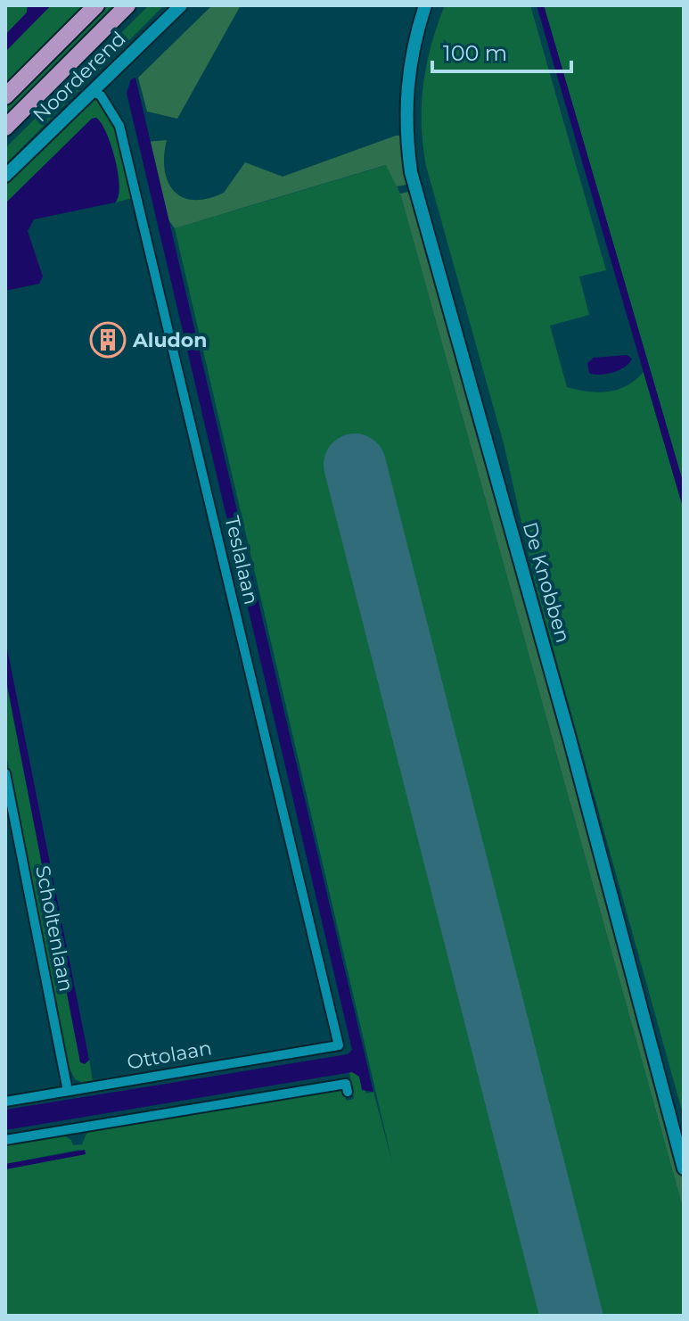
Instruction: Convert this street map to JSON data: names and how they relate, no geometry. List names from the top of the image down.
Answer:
{
  "streets": {
    "street": [
      "Noorderend",
      "Teslalaan",
      "De Knobben",
      "Scholtenlaan",
      "Ottolaan"
    ]
  },
  "crossings": [
    ["Noorderend", "Teslalaan"],
    ["Teslalaan", "Ottolaan"],
    ["Scholtenlaan", "Ottolaan"]
  ],
  "places": {
    "building": ["Aludon"]
  },
  "scale_bar": "100 m"
}
